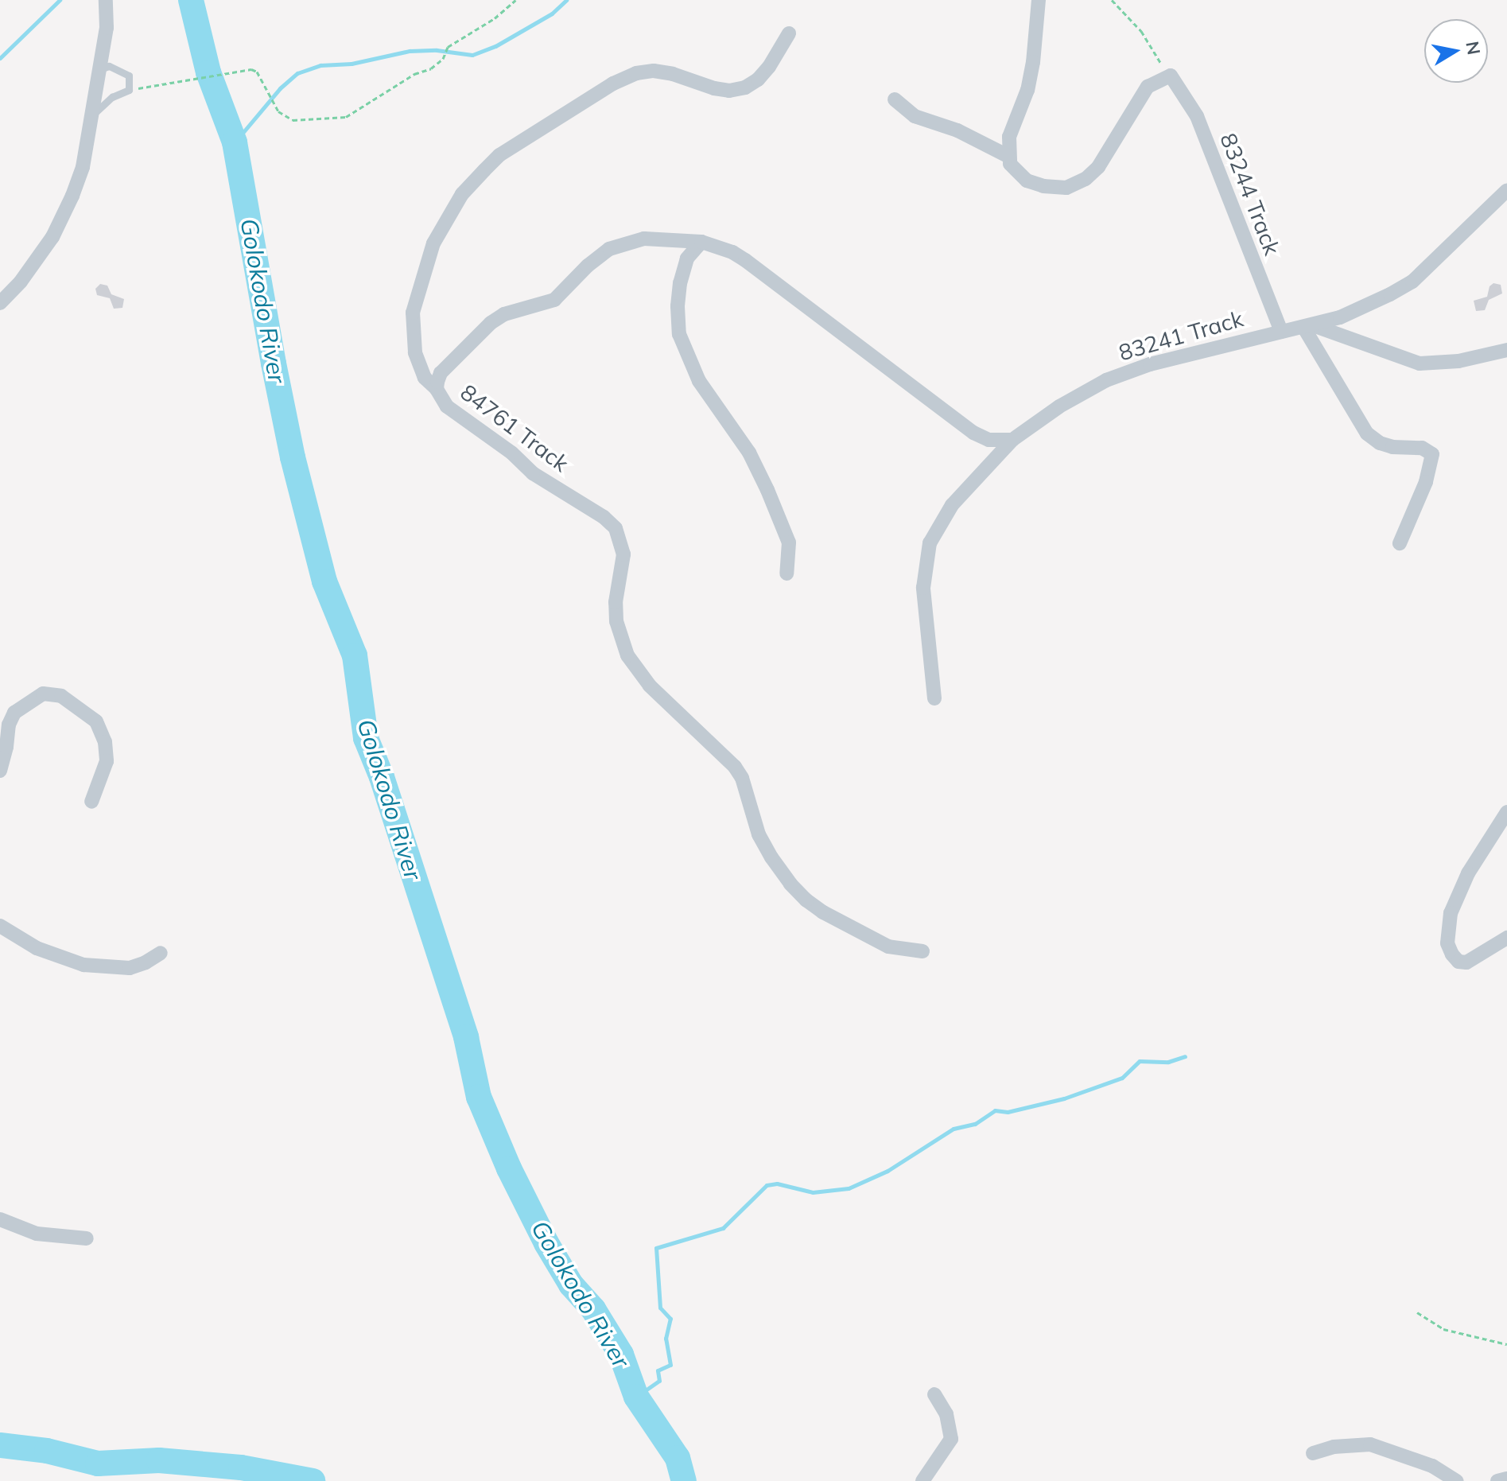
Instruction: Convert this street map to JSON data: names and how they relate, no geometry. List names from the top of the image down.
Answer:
{
  "streets": {
    "street": ["83244 Track", "83241 Track", "84761 Track"]
  },
  "crossings": [
    ["83244 Track", "83241 Track"],
    ["83241 Track", "84761 Track"]
  ],
  "water": ["Golokodo River"],
  "north": "right"
}
